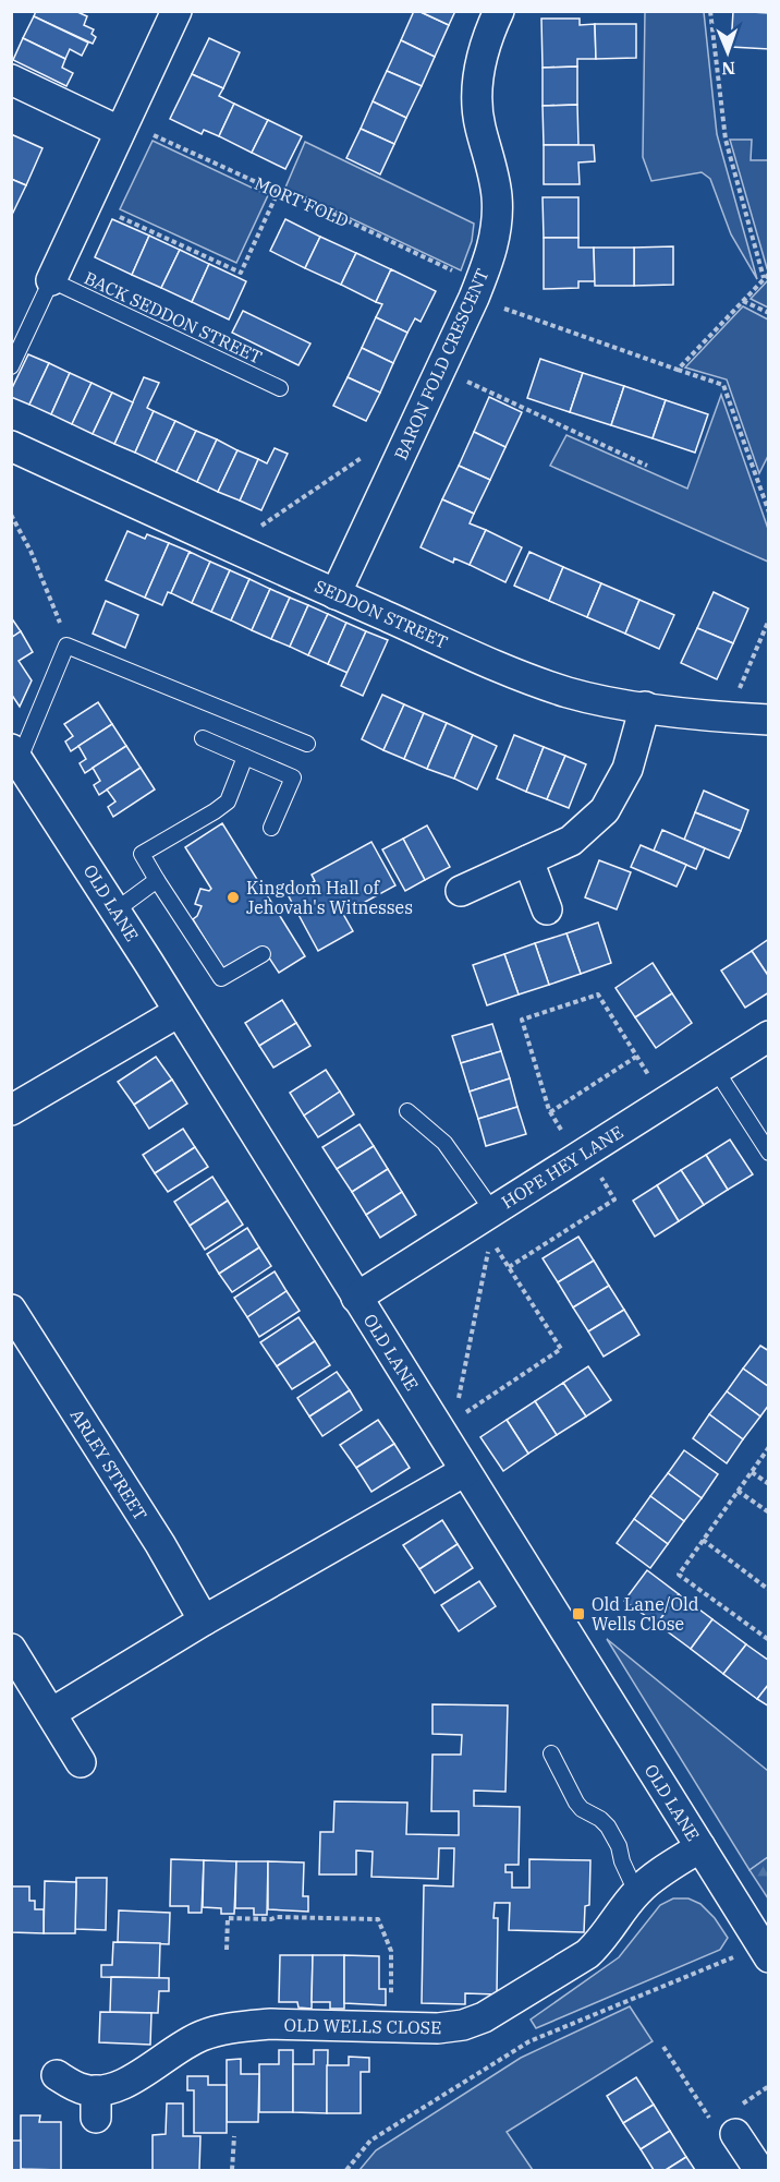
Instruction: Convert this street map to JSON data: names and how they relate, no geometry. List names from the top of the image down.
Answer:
{
  "streets": {
    "street": [
      "BARON FOLD CRESCENT",
      "SEDDON STREET",
      "OLD LANE",
      "HOPE HEY LANE",
      "ARLEY STREET",
      "OLD WELLS CLOSE"
    ],
    "lane": ["BACK SEDDON STREET"],
    "path": ["MORT FOLD"]
  },
  "crossings": [
    ["MORT FOLD", "BARON FOLD CRESCENT"],
    ["BARON FOLD CRESCENT", "SEDDON STREET"],
    ["OLD LANE", "HOPE HEY LANE"],
    ["OLD LANE", "OLD WELLS CLOSE"]
  ],
  "places": {
    "other": ["Kingdom Hall of Jehovah's Witnesses"],
    "transit": ["Old Lane/Old Wells Close"]
  },
  "north": "bottom"
}
